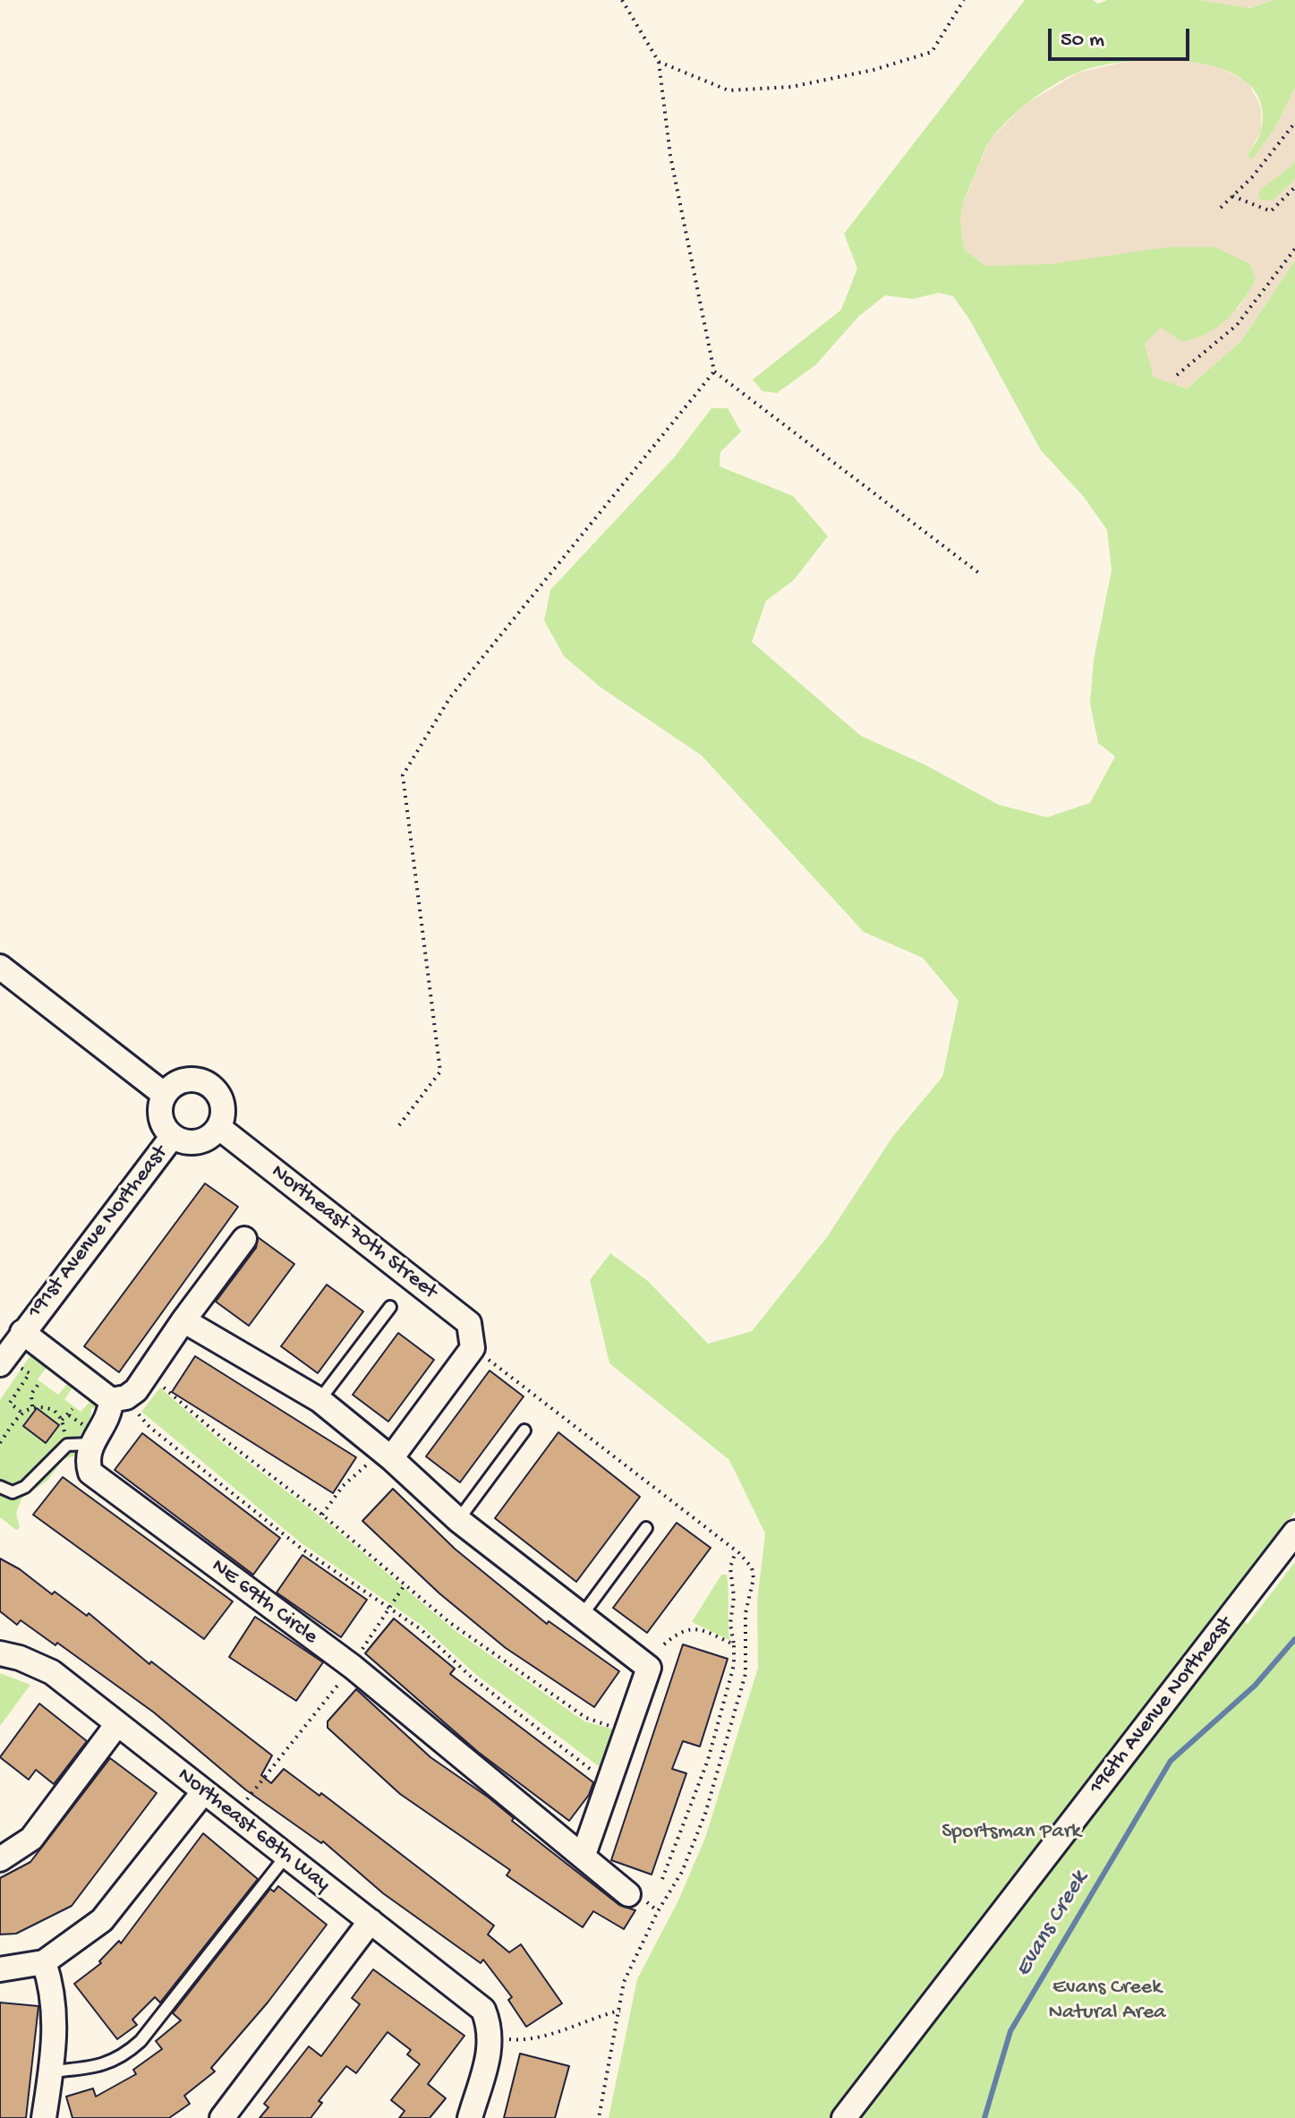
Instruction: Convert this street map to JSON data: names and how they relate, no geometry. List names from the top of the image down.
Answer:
{
  "streets": {
    "street": [
      "191st Avenue Northeast",
      "Northeast 70th Street",
      "NE 69th Circle",
      "196th Avenue Northeast",
      "Northeast 68th Way"
    ]
  },
  "crossings": [
    ["191st Avenue Northeast", "Northeast 70th Street"]
  ],
  "water": ["Evans Creek"],
  "parks": ["Sportsman Park", "Evans Creek Natural Area"],
  "scale_bar": "50 m"
}
